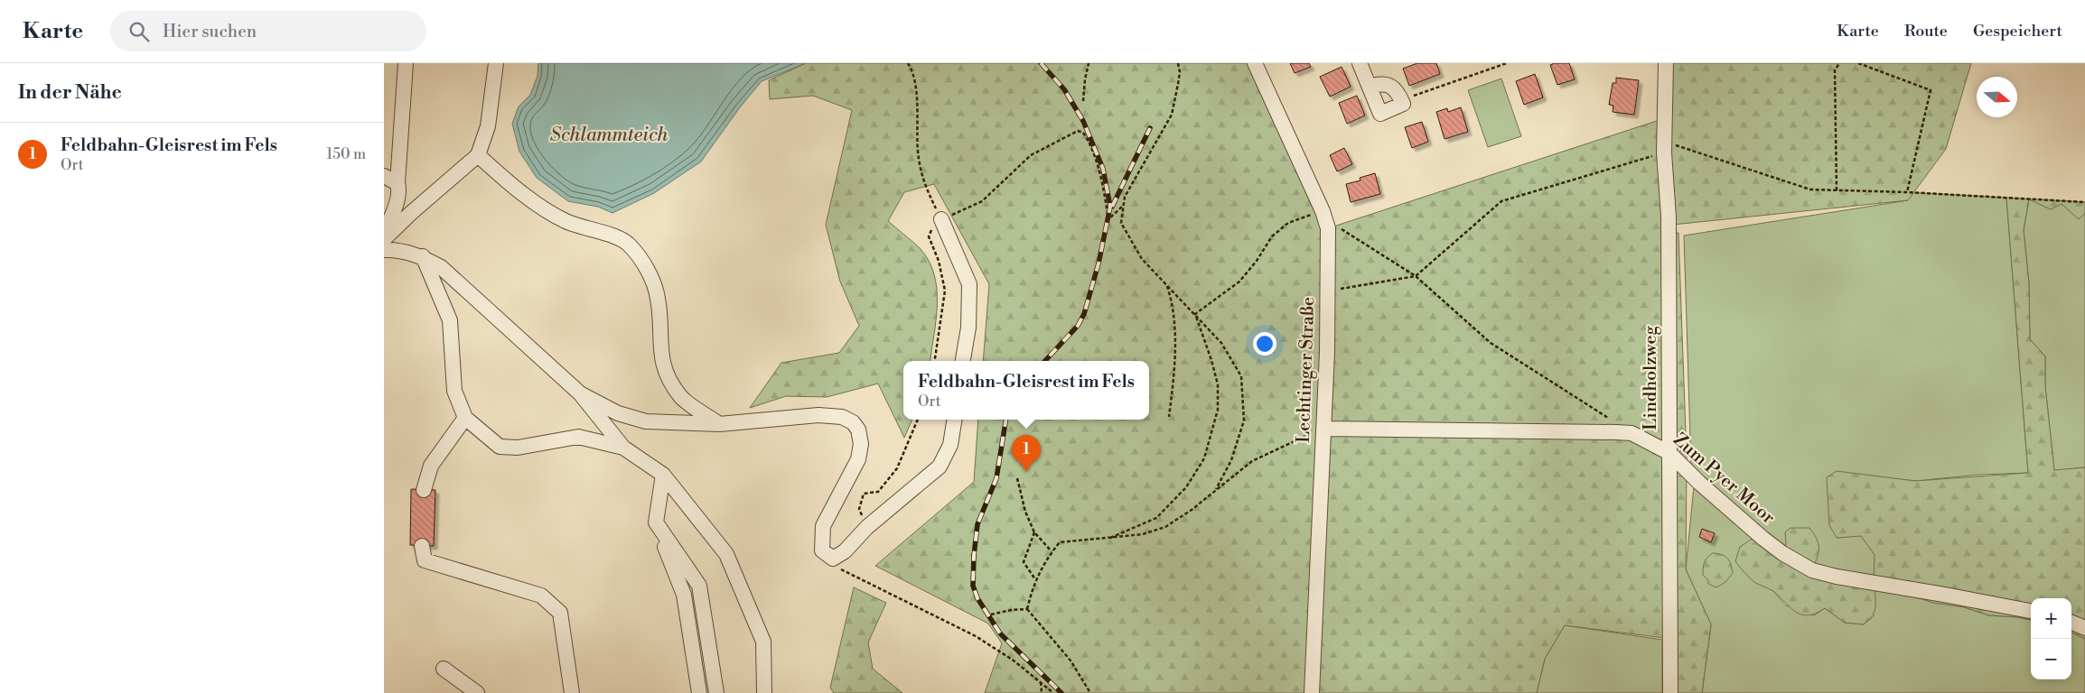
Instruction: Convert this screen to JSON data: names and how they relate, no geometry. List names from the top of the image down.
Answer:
{
  "streets": {
    "street": ["Lechtinger Straße", "Lindholzweg", "Zum Pyer Moor"]
  },
  "crossings": [
    ["Lechtinger Straße", "Zum Pyer Moor"],
    ["Lindholzweg", "Zum Pyer Moor"]
  ],
  "water": ["Schlammteich"],
  "north": "right",
  "page": {
    "header": "Karte",
    "search": "Hier suchen",
    "nav": ["Karte", "Route", "Gespeichert"],
    "heading": "In der Nähe",
    "list": [
      {
        "mark": "1",
        "name": "Feldbahn-Gleisrest im Fels",
        "note": "Ort",
        "value": "150 m"
      }
    ],
    "popup": ["Feldbahn-Gleisrest im Fels", "Ort"],
    "pins": "1",
    "map_buttons": ["+", "−"]
  }
}
